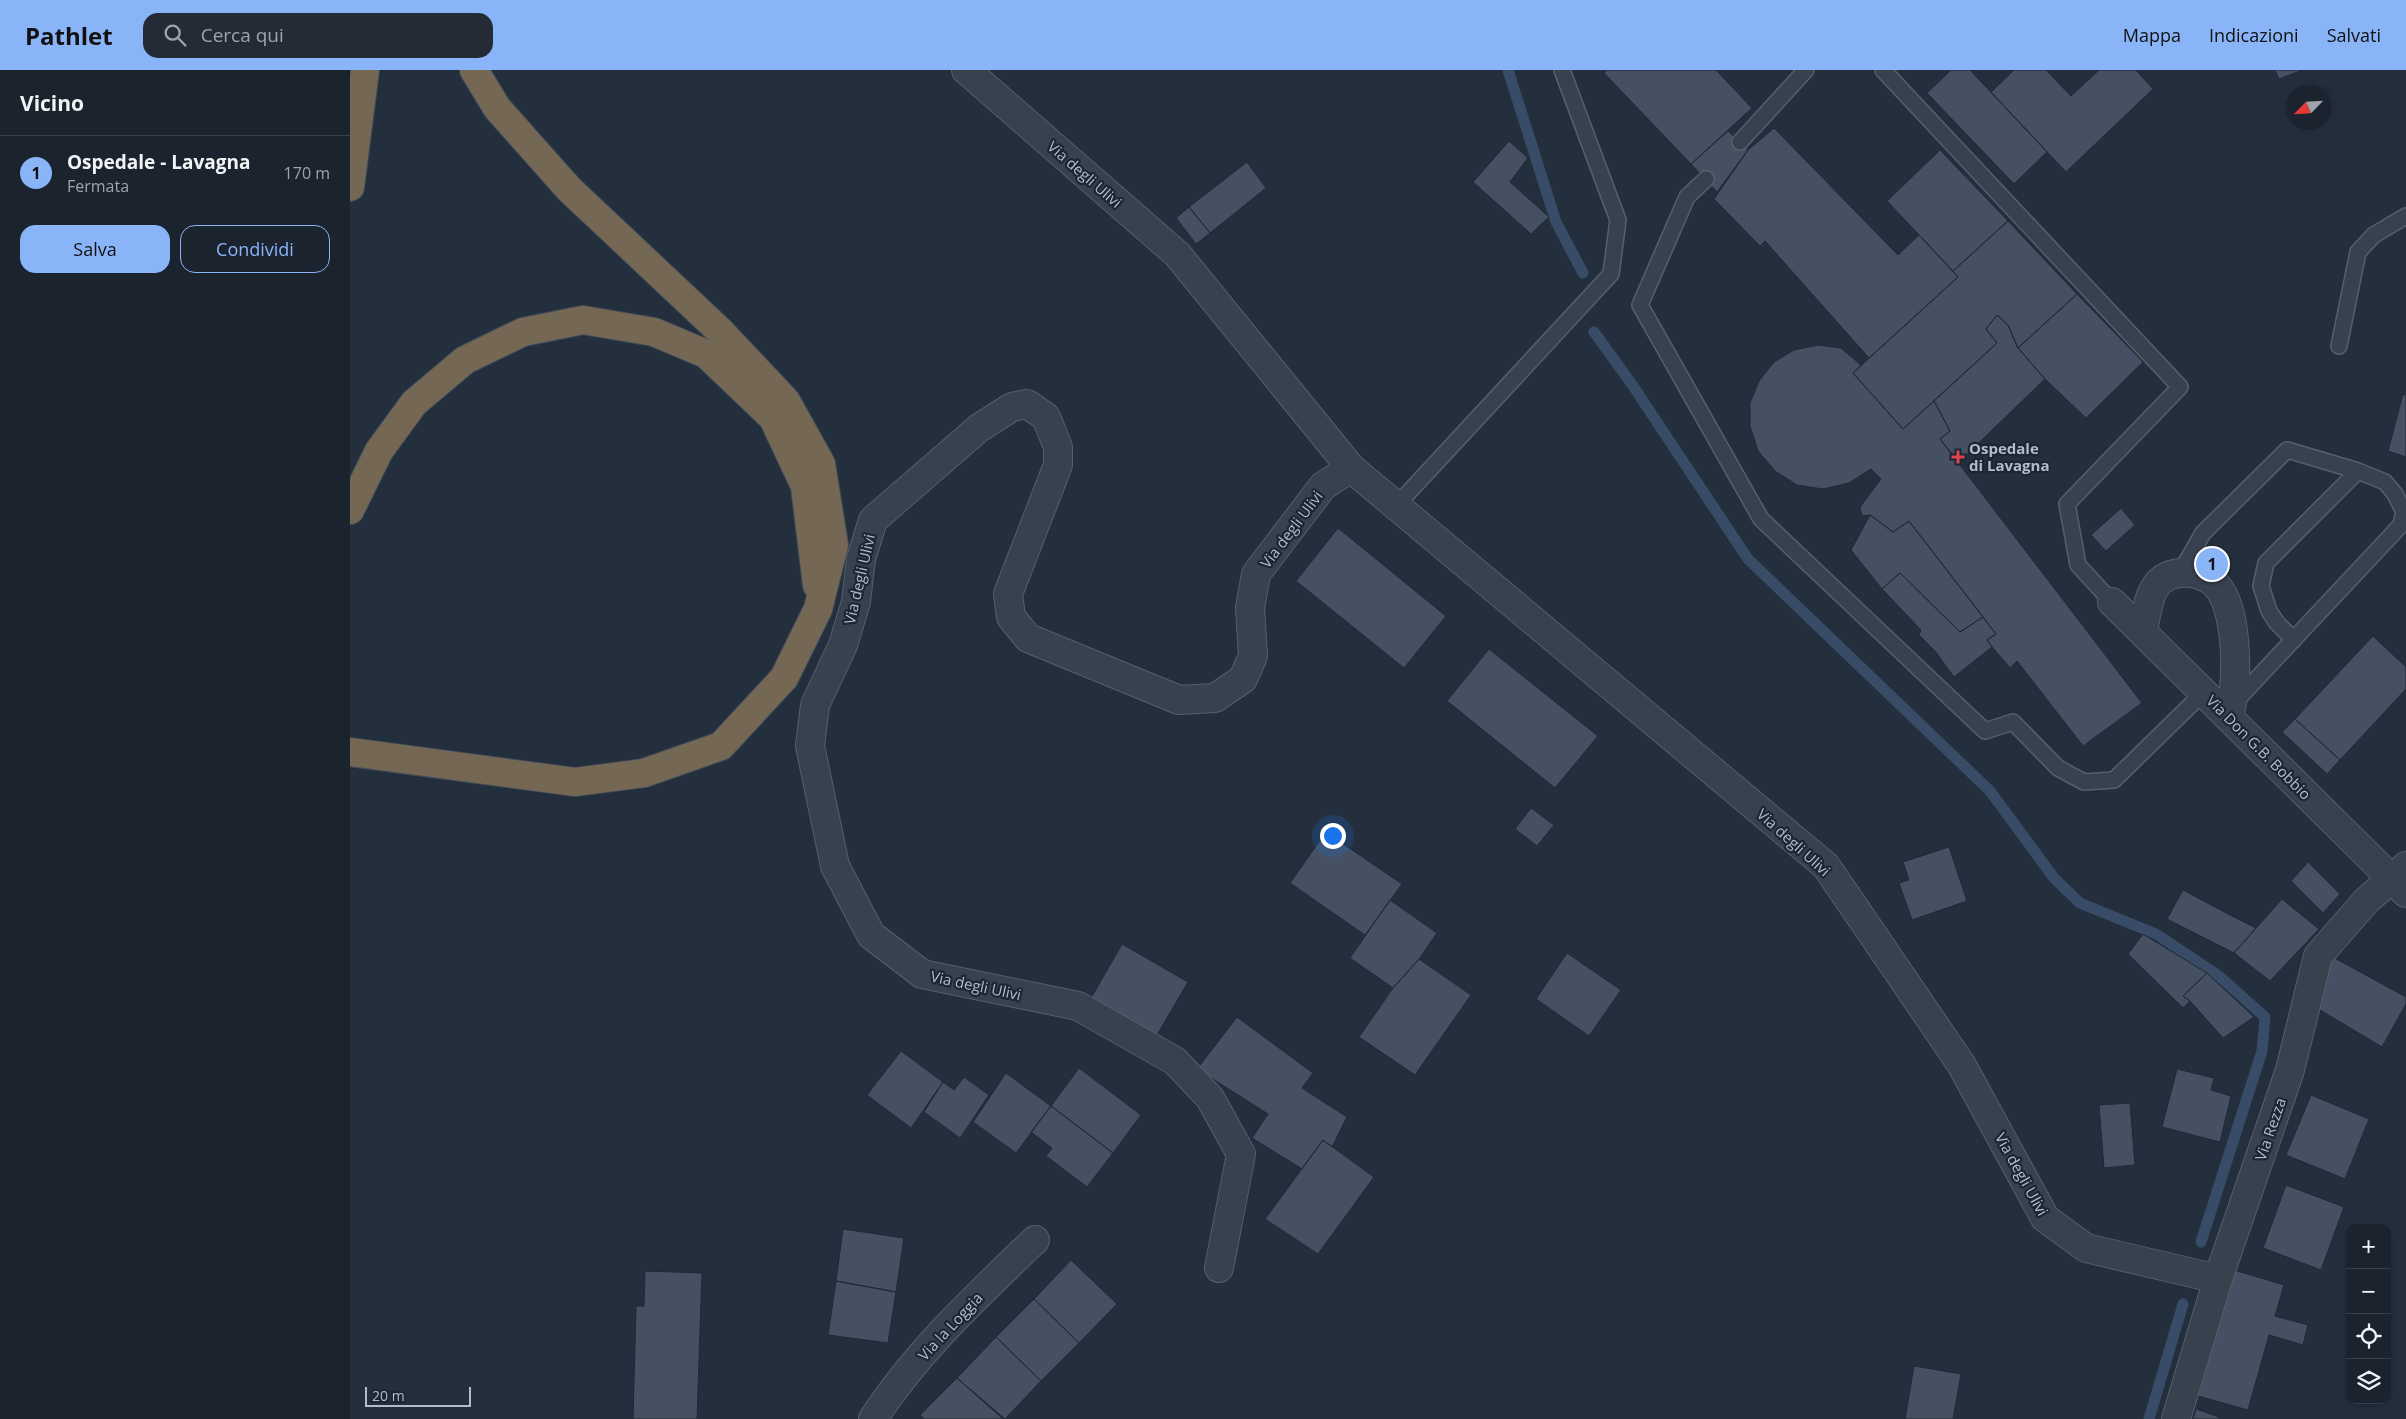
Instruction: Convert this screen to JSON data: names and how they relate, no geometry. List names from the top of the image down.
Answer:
{
  "streets": {
    "street": [
      "Via degli Ulivi",
      "Via Don G.B. Bobbio",
      "Via Rezza",
      "Via la Loggia"
    ]
  },
  "crossings": [
    ["Via degli Ulivi", "Via Rezza"],
    ["Via Don G.B. Bobbio", "Via Rezza"]
  ],
  "places": {
    "health": ["Ospedale di Lavagna"]
  },
  "scale_bar": "20 m",
  "north": "bottom left",
  "page": {
    "header": "Pathlet",
    "search": "Cerca qui",
    "nav": ["Mappa", "Indicazioni", "Salvati"],
    "heading": "Vicino",
    "list": [
      {
        "mark": "1",
        "name": "Ospedale - Lavagna",
        "note": "Fermata",
        "value": "170 m"
      }
    ],
    "buttons": ["Salva", "Condividi"],
    "pins": "1",
    "map_buttons": ["+", "−"],
    "scale": "20 m"
  }
}
